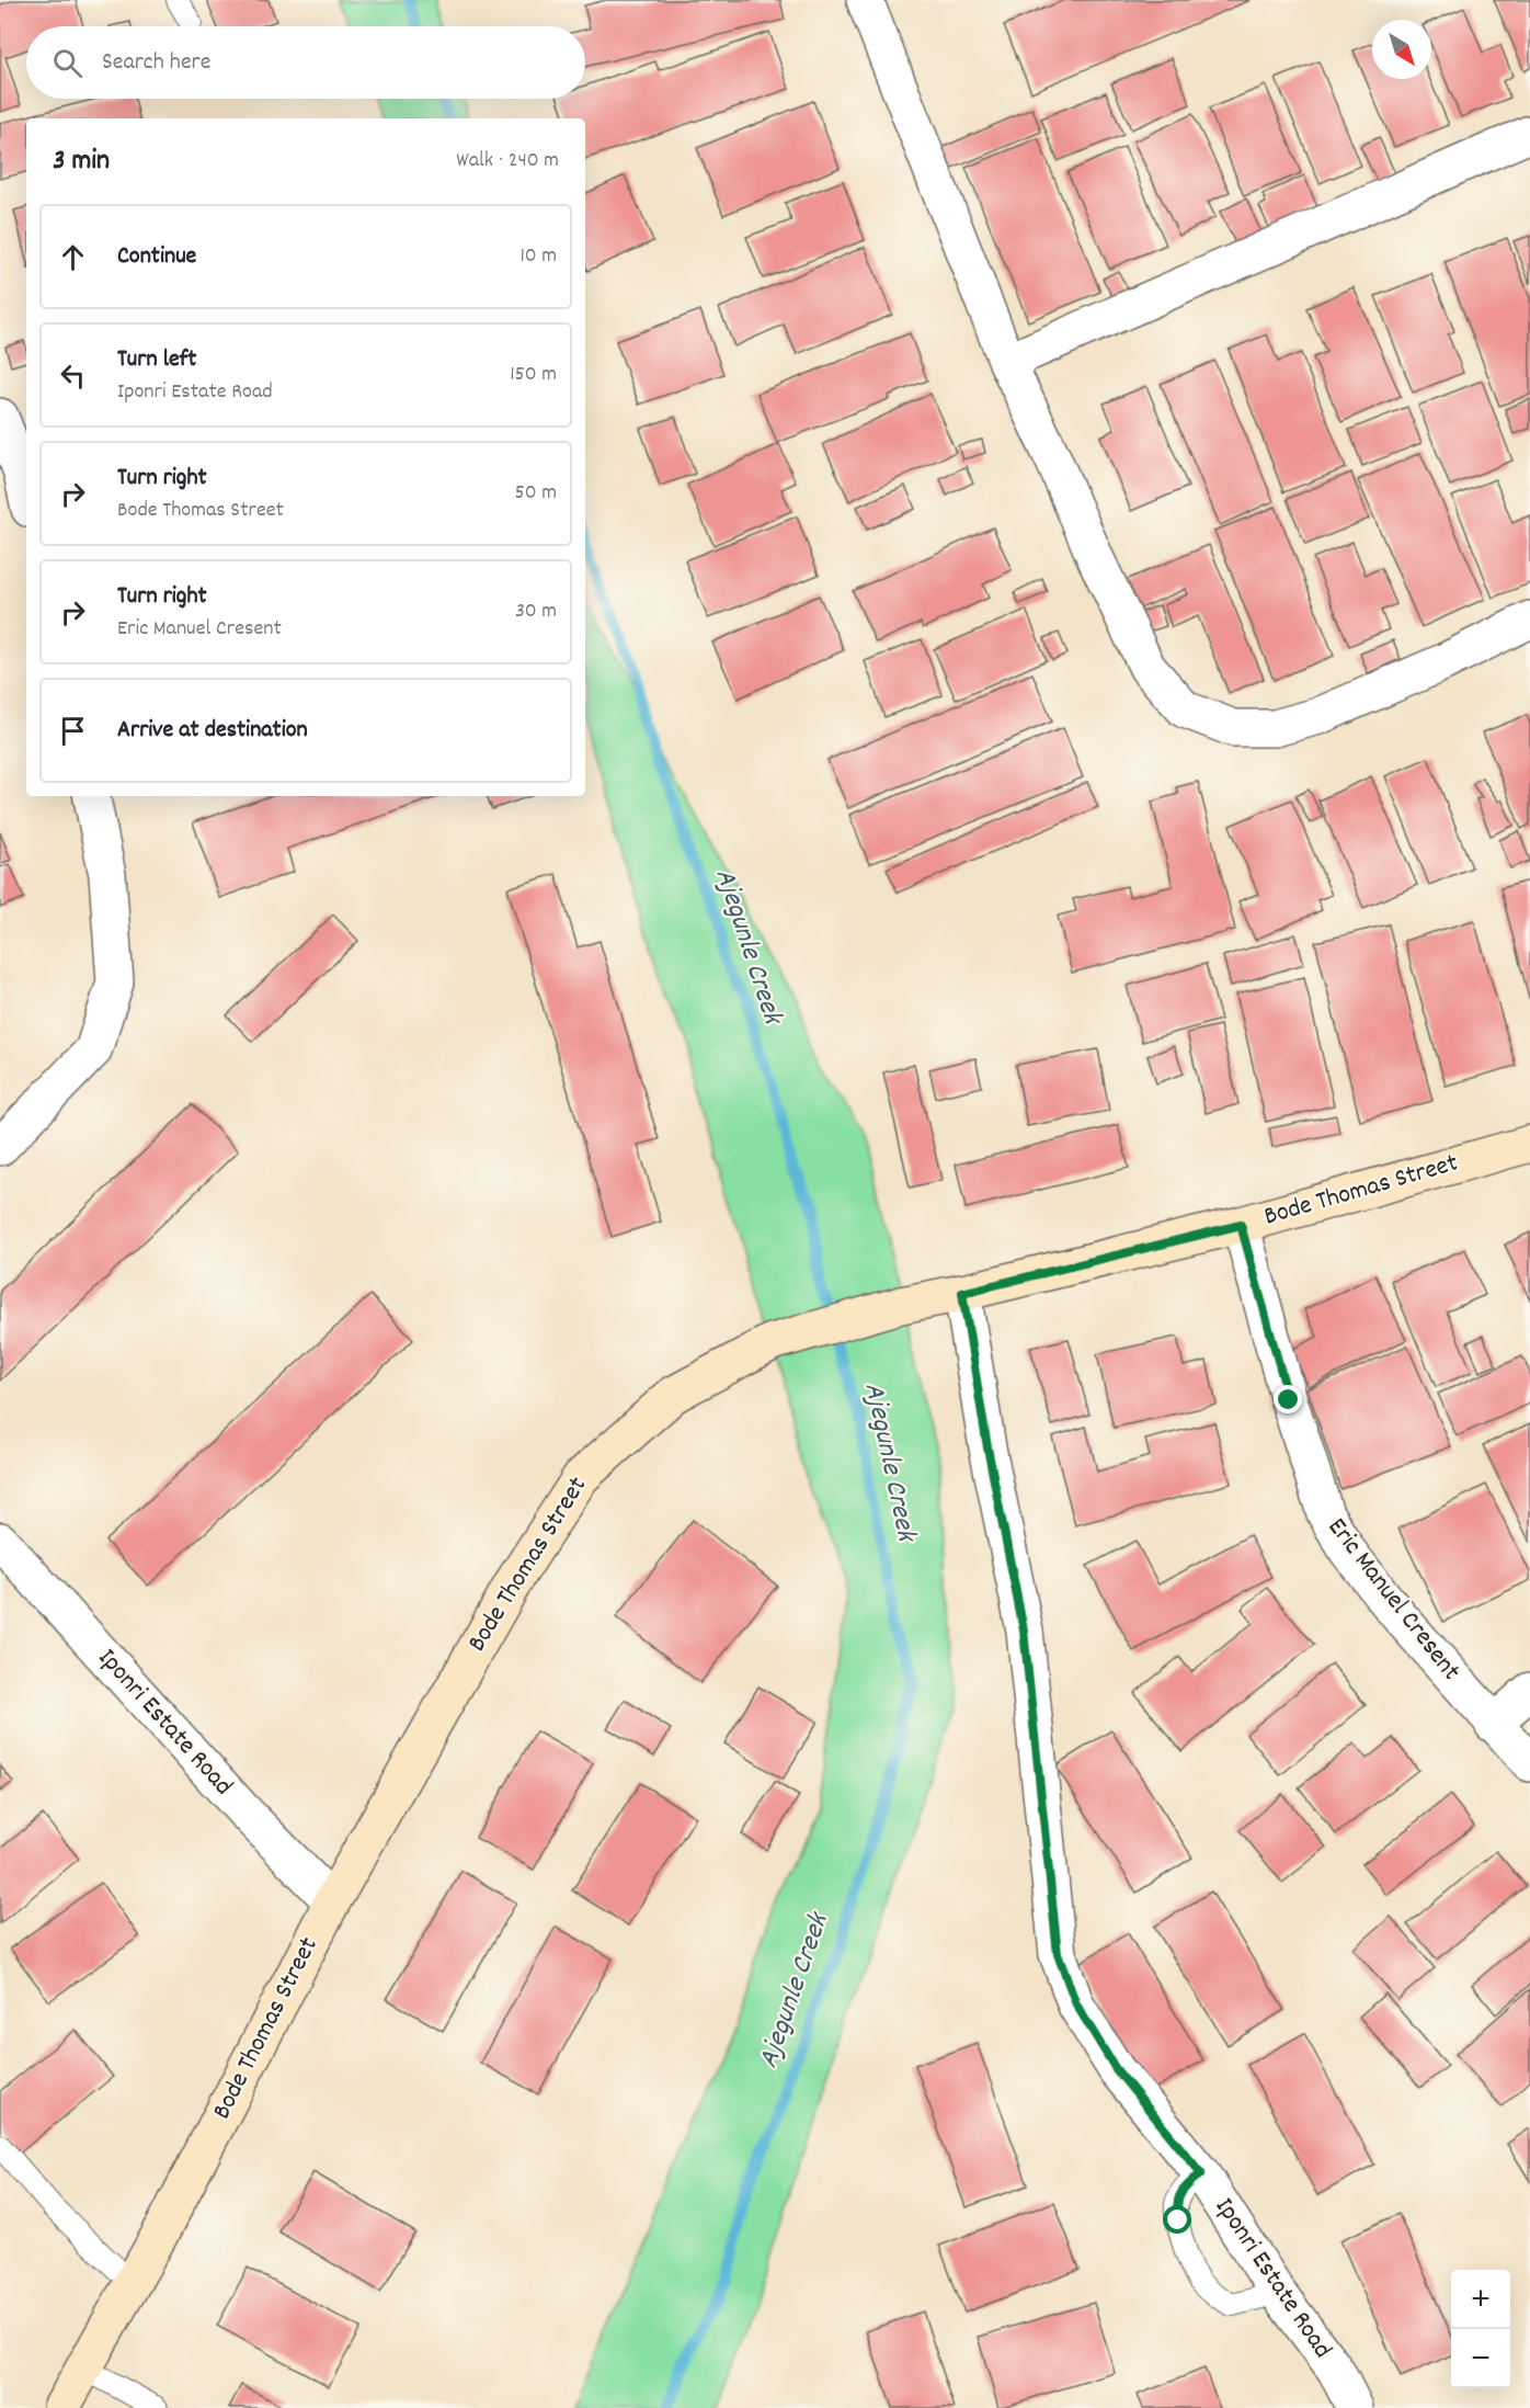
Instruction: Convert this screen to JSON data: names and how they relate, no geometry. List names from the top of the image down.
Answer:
{
  "streets": {
    "main road": ["Bode Thomas Street"],
    "street": ["Eric Manuel Cresent", "Iponri Estate Road"]
  },
  "crossings": [
    ["Bode Thomas Street", "Eric Manuel Cresent"],
    ["Bode Thomas Street", "Iponri Estate Road"]
  ],
  "water": ["Ajegunle Creek"],
  "north": "bottom right",
  "page": {
    "search": "Search here",
    "heading": ["3 min", "Walk · 240 m"],
    "list": [
      ["Continue", "10 m"],
      ["Turn left", "Iponri Estate Road", "150 m"],
      ["Turn right", "Bode Thomas Street", "50 m"],
      ["Turn right", "Eric Manuel Cresent", "30 m"],
      "Arrive at destination"
    ],
    "map_buttons": ["+", "−"]
  }
}
